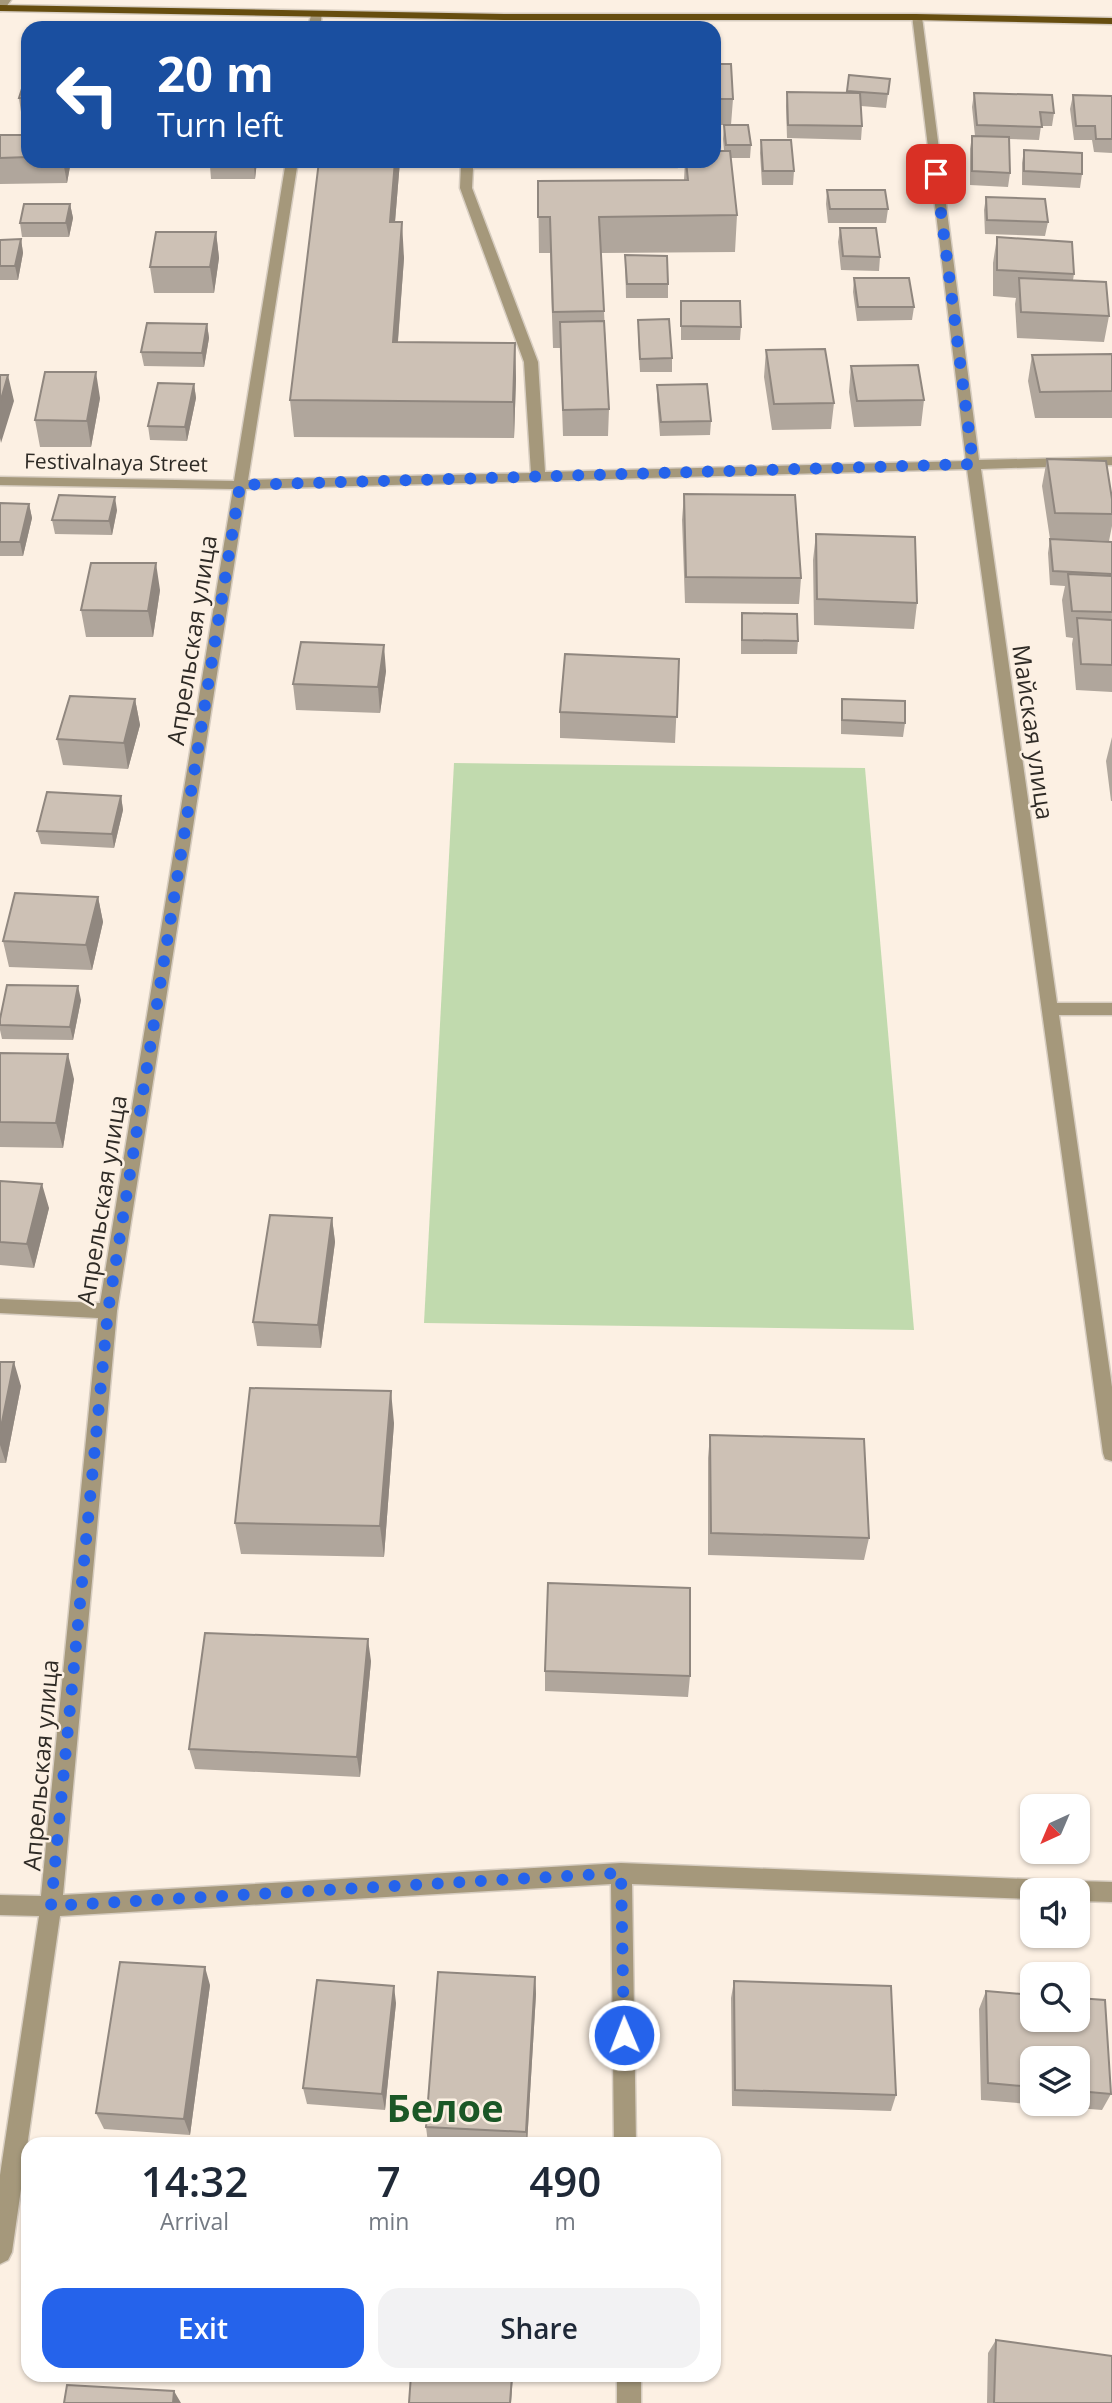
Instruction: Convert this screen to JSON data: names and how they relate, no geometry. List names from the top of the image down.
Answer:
{
  "streets": {
    "street": ["Festivalnaya Street", "Апрельская улица", "Майская улица"]
  },
  "crossings": [
    ["Festivalnaya Street", "Апрельская улица"],
    ["Festivalnaya Street", "Майская улица"]
  ],
  "districts": ["Белое"],
  "north": "bottom left",
  "page": {
    "turn": ["20 m", "Turn left"],
    "eta": [
      "14:32",
      "Arrival",
      "7",
      "min",
      "490",
      "m"
    ],
    "buttons": ["Exit", "Share"]
  }
}
